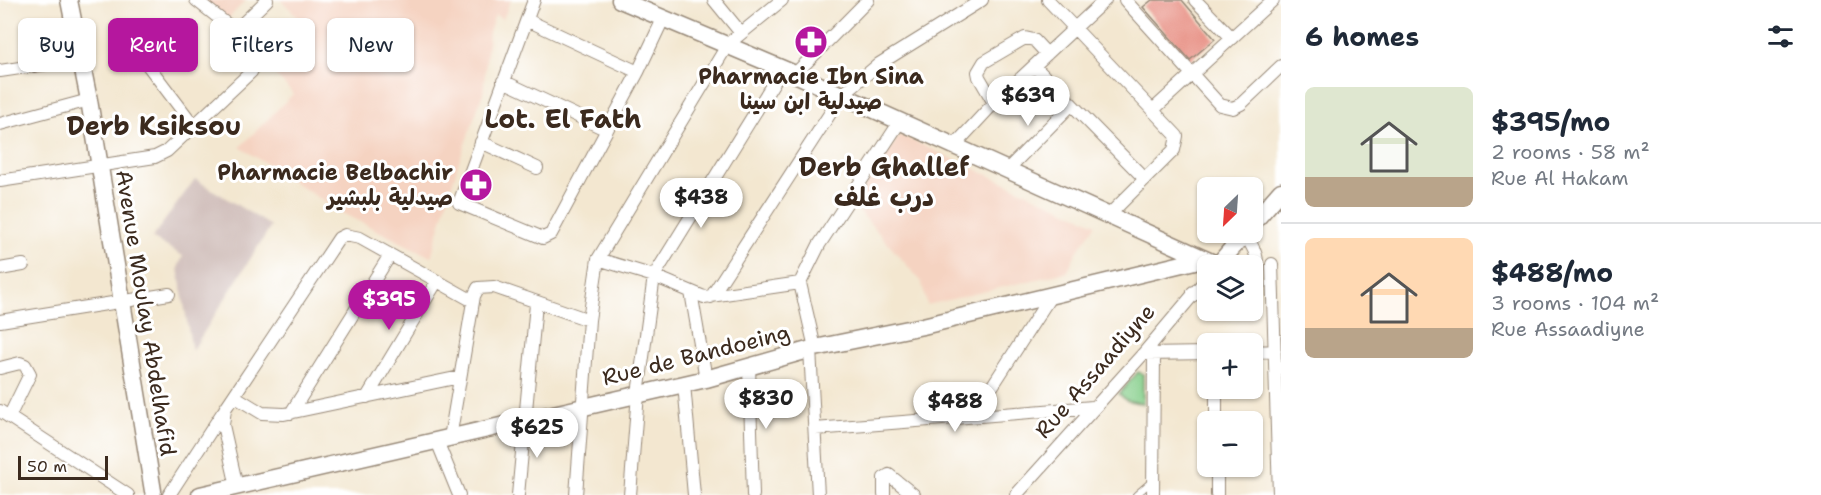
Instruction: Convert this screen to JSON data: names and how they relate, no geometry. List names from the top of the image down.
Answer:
{
  "streets": {
    "street": ["Avenue Moulay Abdelhafid", "Rue de Bandoeing", "Rue Assaadiyne"]
  },
  "districts": ["Lot. El Fath", "Derb Ksiksou", "Derb Ghallef درب غلف"],
  "places": {
    "pharmacy": ["Pharmacie Ibn Sina صيدلية ابن سينا", "Pharmacie Belbachir صيدلية بلبشير"]
  },
  "scale_bar": "50 m",
  "north": "bottom left",
  "page": {
    "heading": "6 homes",
    "chip": [
      "Buy",
      "Rent",
      "Filters",
      "New"
    ],
    "list": [
      {
        "name": "$395/mo",
        "note": "2 rooms · 58 m² · Rue Al Hakam"
      },
      {
        "name": "$488/mo",
        "note": "3 rooms · 104 m² · Rue Assaadiyne"
      }
    ],
    "price": [
      "$639",
      "$438",
      "$395",
      "$830",
      "$488",
      "$625"
    ],
    "map_buttons": ["+", "−"],
    "scale": "50 m"
  }
}
